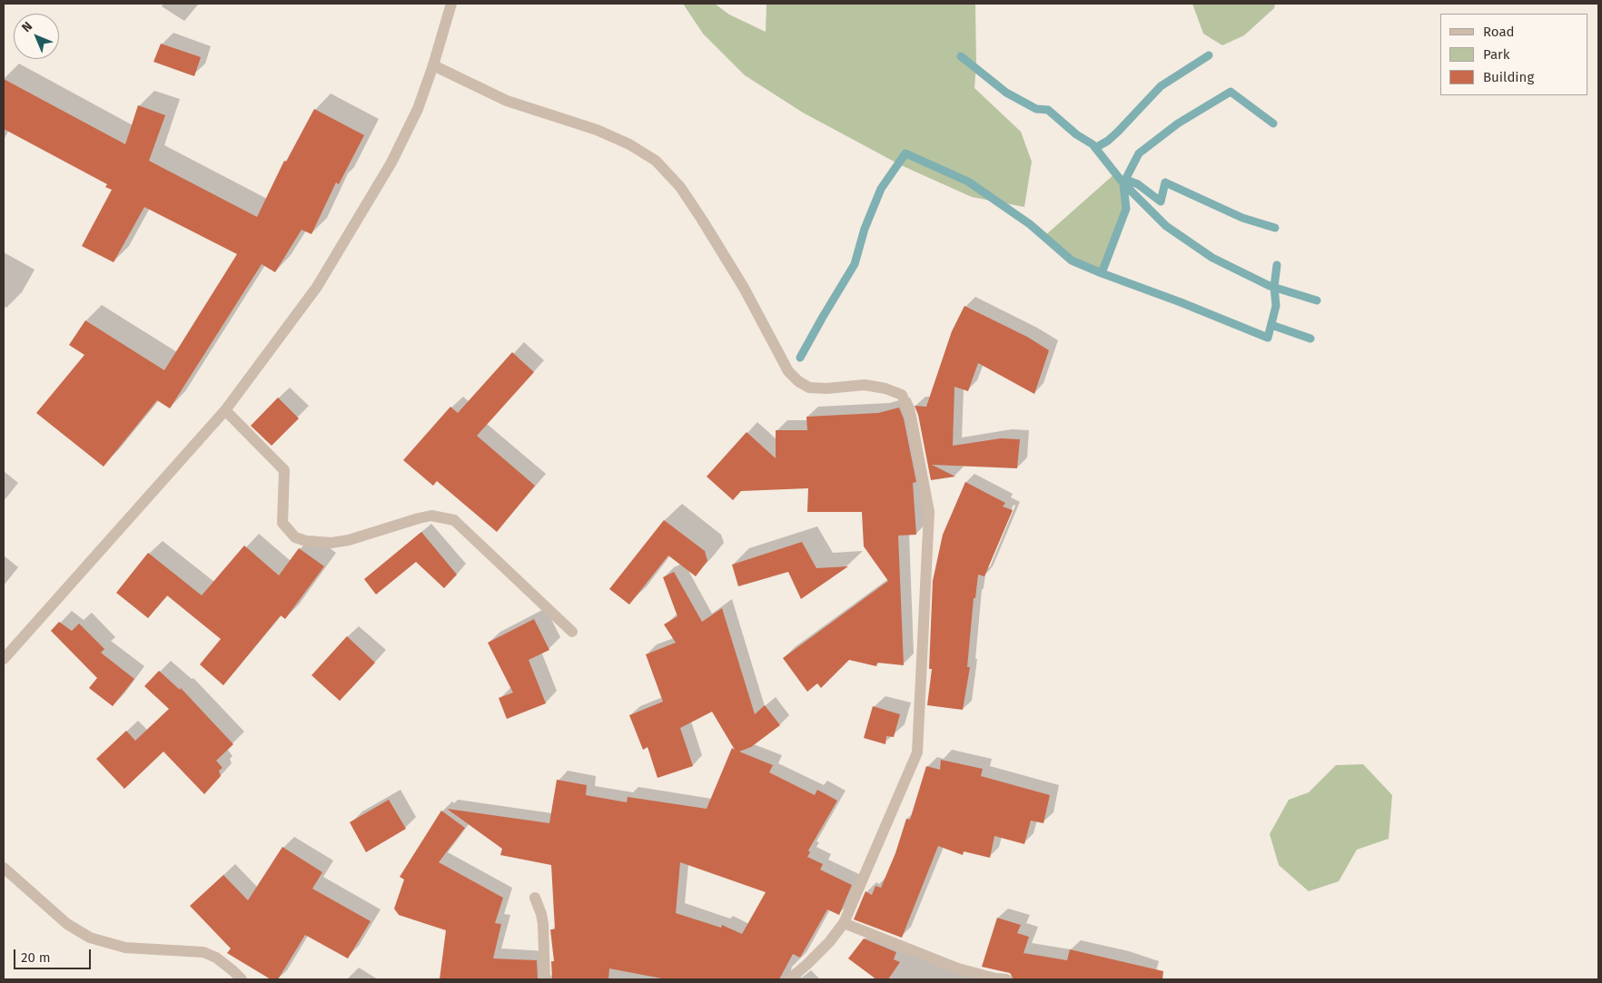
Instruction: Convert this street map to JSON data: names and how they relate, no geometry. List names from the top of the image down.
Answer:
{
  "legend": ["Road", "Park", "Building"],
  "scale_bar": "20 m",
  "north": "top left"
}
